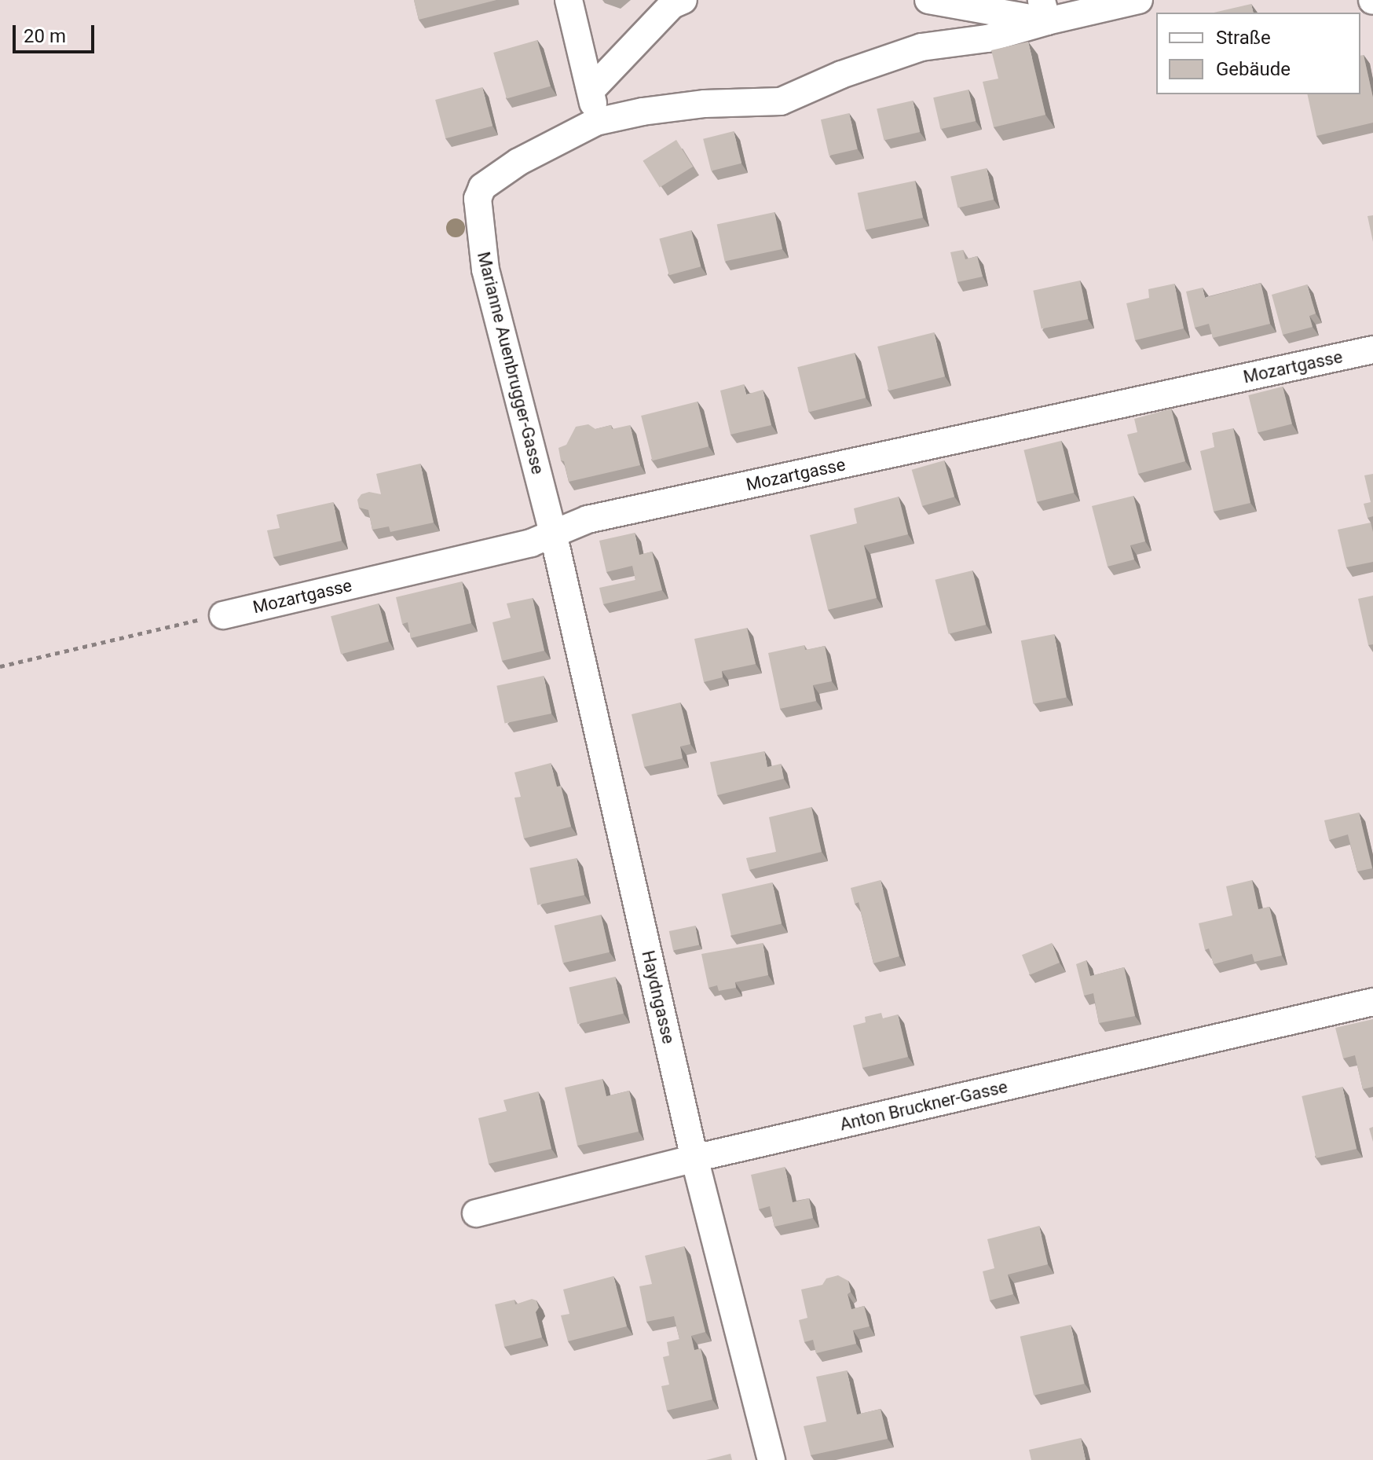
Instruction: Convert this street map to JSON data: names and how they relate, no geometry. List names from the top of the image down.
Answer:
{
  "streets": {
    "street": [
      "Marianne Auenbrugger-Gasse",
      "Mozartgasse",
      "Haydngasse",
      "Anton Bruckner-Gasse"
    ]
  },
  "crossings": [
    ["Marianne Auenbrugger-Gasse", "Mozartgasse"],
    ["Marianne Auenbrugger-Gasse", "Haydngasse"],
    ["Mozartgasse", "Haydngasse"],
    ["Haydngasse", "Anton Bruckner-Gasse"]
  ],
  "legend": ["Straße", "Gebäude"],
  "scale_bar": "20 m"
}
